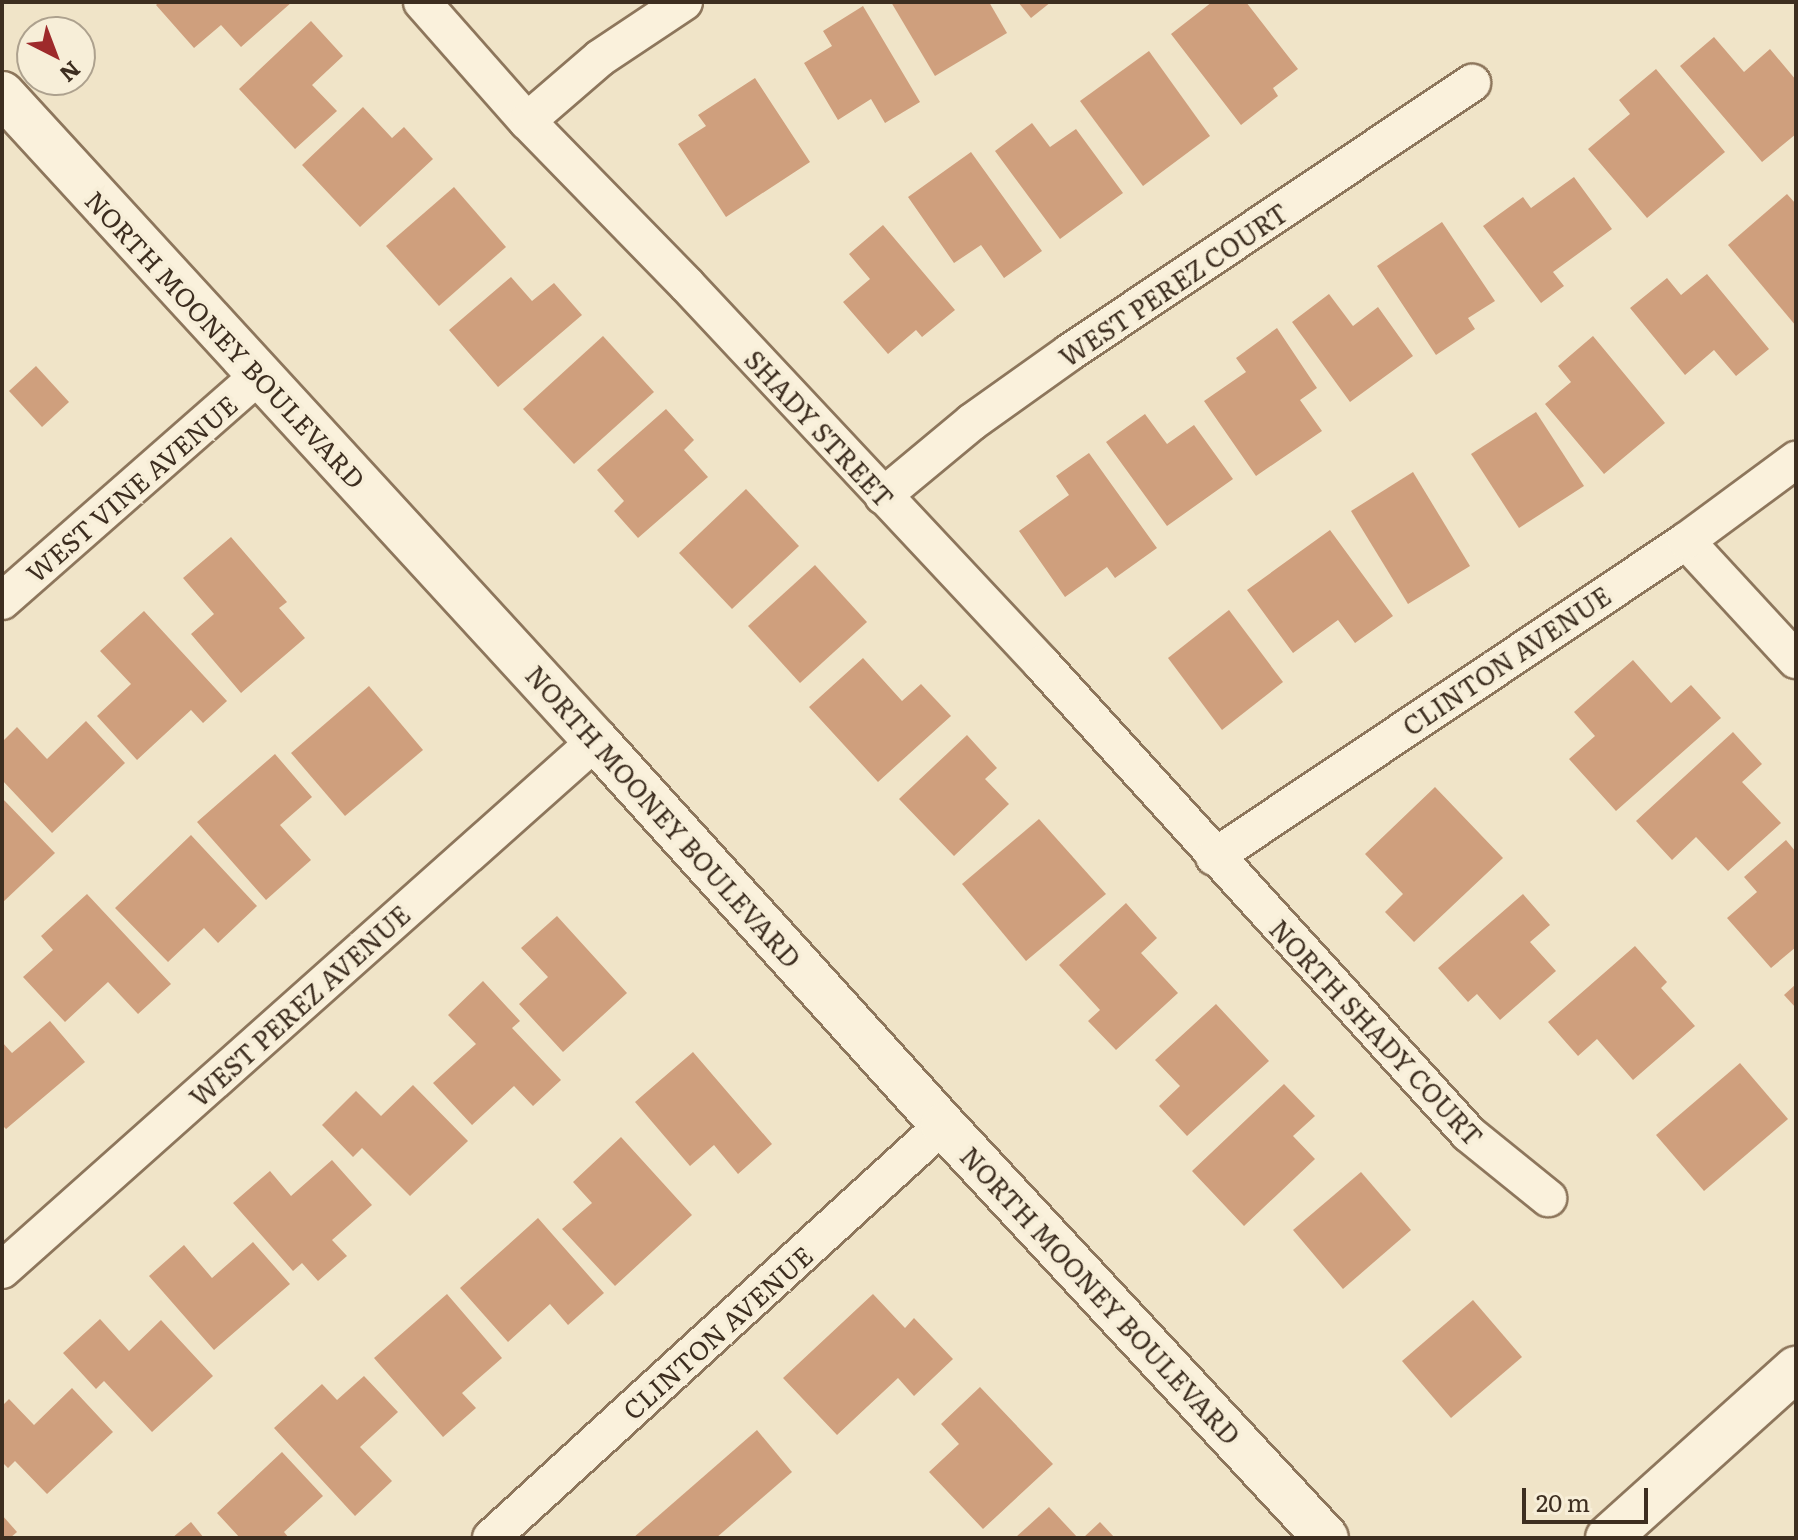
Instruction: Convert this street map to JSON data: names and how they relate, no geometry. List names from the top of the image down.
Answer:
{
  "streets": {
    "street": [
      "WEST PEREZ COURT",
      "NORTH MOONEY BOULEVARD",
      "SHADY STREET",
      "WEST VINE AVENUE",
      "CLINTON AVENUE",
      "WEST PEREZ AVENUE",
      "NORTH SHADY COURT"
    ]
  },
  "crossings": [
    ["WEST PEREZ COURT", "SHADY STREET"],
    ["NORTH MOONEY BOULEVARD", "WEST VINE AVENUE"],
    ["NORTH MOONEY BOULEVARD", "CLINTON AVENUE"],
    ["NORTH MOONEY BOULEVARD", "WEST PEREZ AVENUE"],
    ["SHADY STREET", "CLINTON AVENUE"],
    ["SHADY STREET", "NORTH SHADY COURT"],
    ["CLINTON AVENUE", "NORTH SHADY COURT"]
  ],
  "scale_bar": "20 m",
  "north": "bottom right"
}
